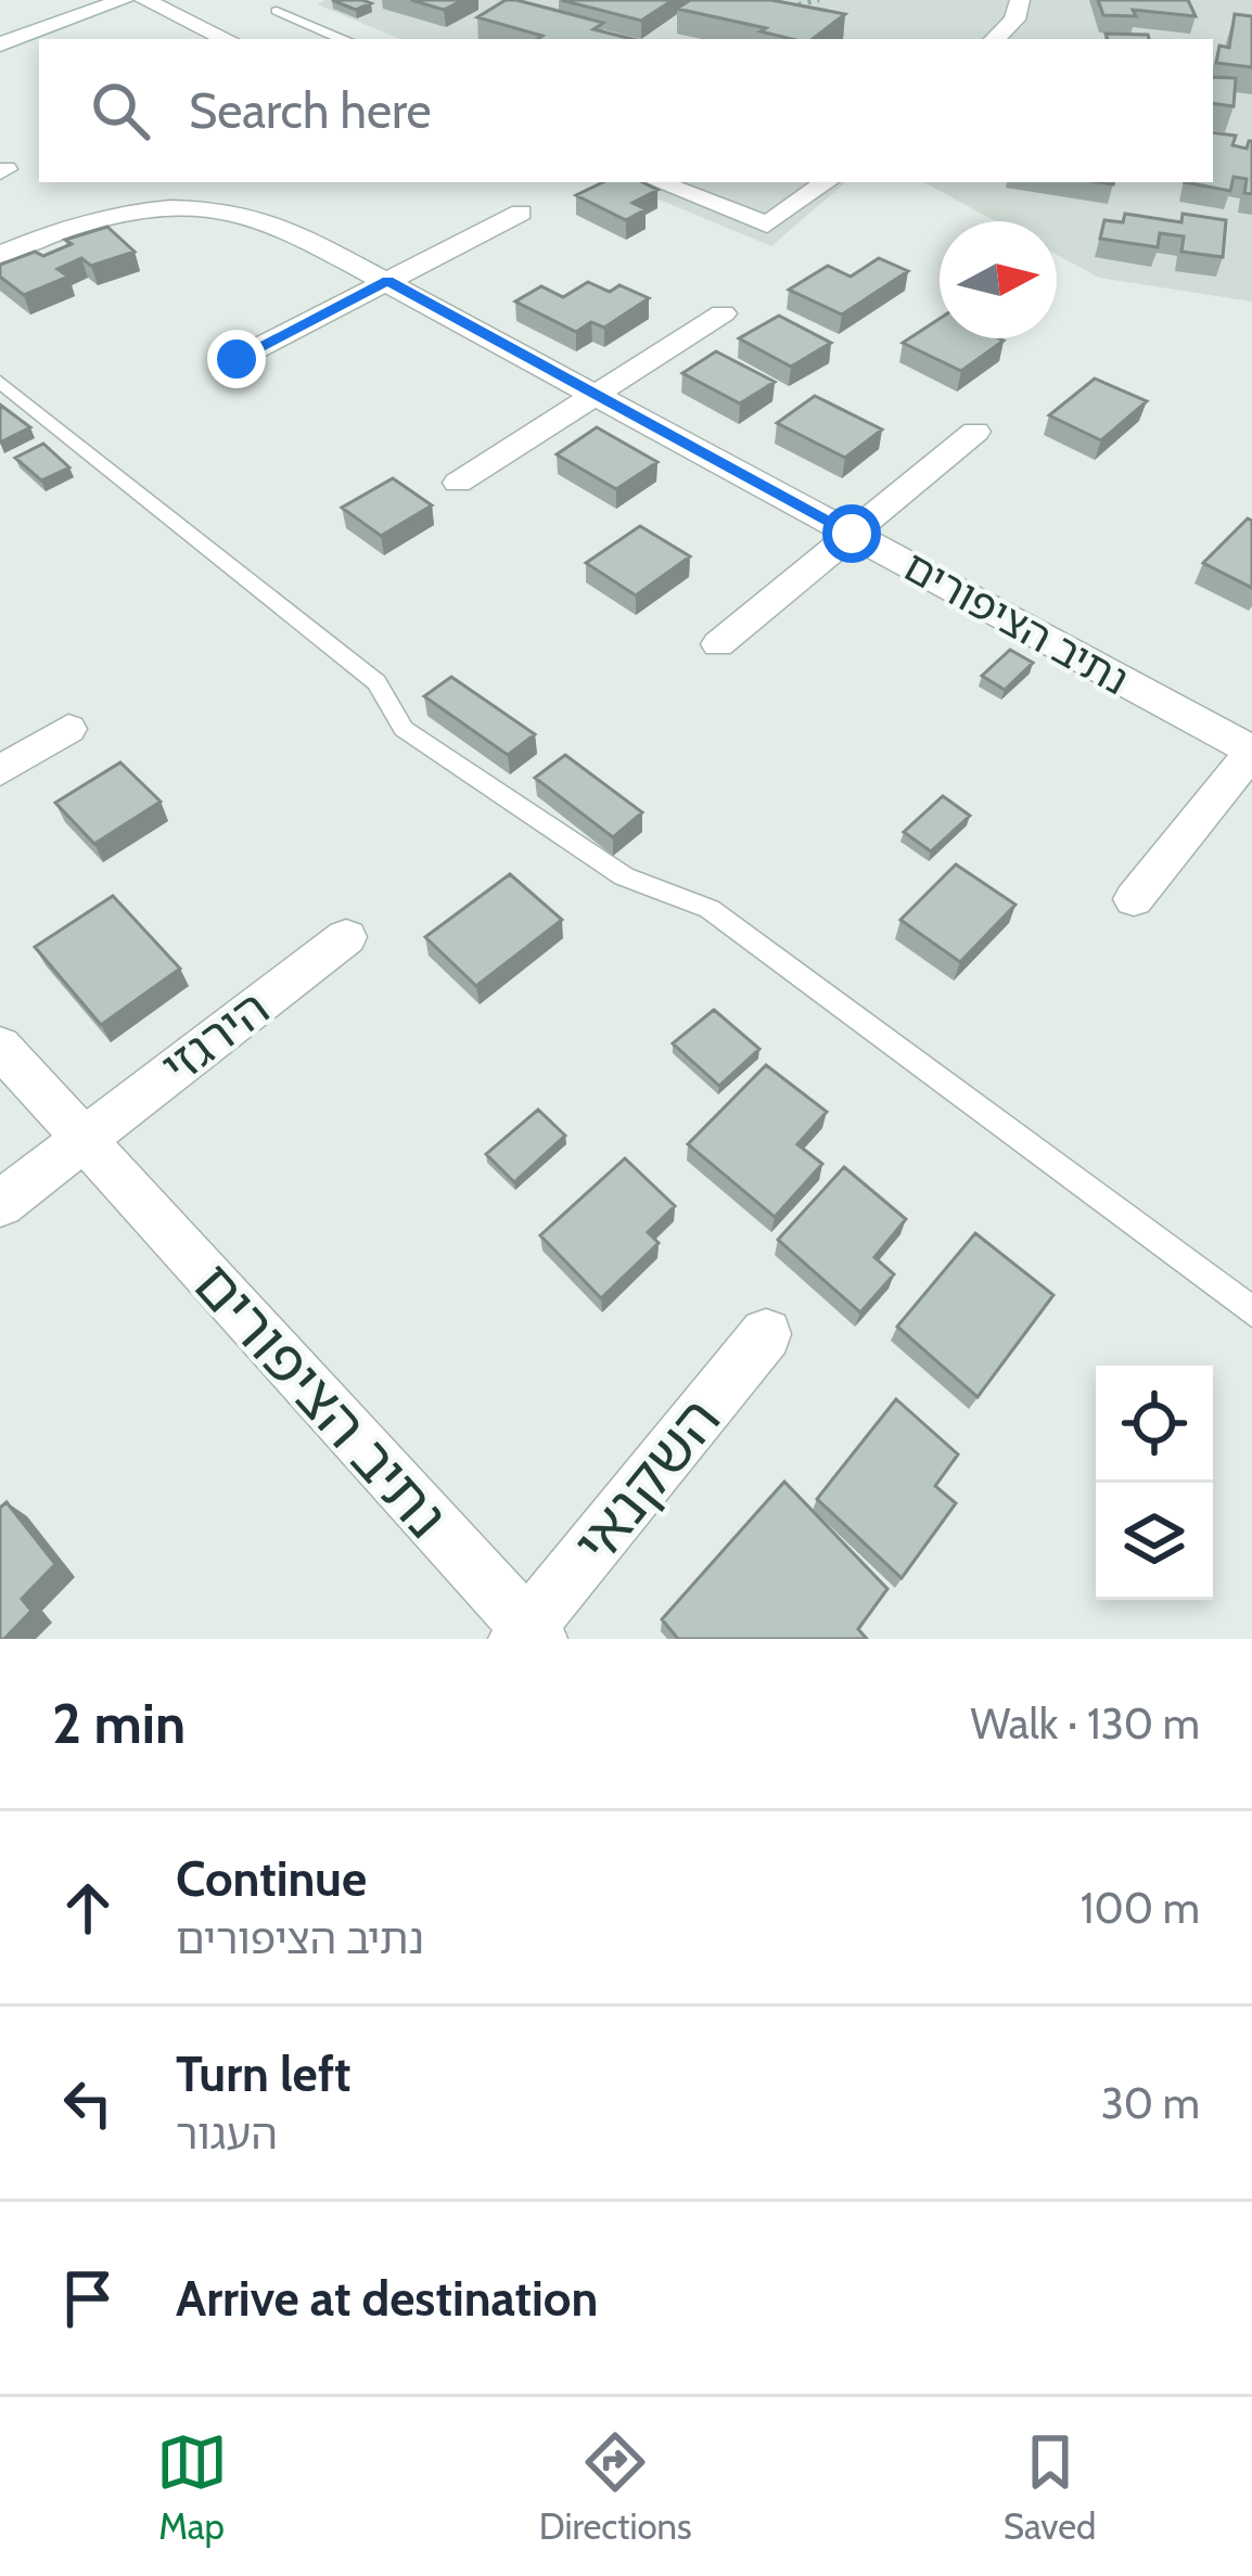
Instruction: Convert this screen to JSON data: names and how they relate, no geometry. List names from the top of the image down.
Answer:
{
  "streets": {
    "street": ["נתיב הציפורים", "הירגזי", "השקנאי"]
  },
  "crossings": [
    ["נתיב הציפורים", "הירגזי"],
    ["נתיב הציפורים", "השקנאי"]
  ],
  "north": "right",
  "page": {
    "search": "Search here",
    "heading": ["2 min", "Walk · 130 m"],
    "list": [
      ["Continue", "נתיב הציפורים", "100 m"],
      ["Turn left", "העגור", "30 m"],
      "Arrive at destination"
    ],
    "nav": ["Map", "Directions", "Saved"]
  }
}
